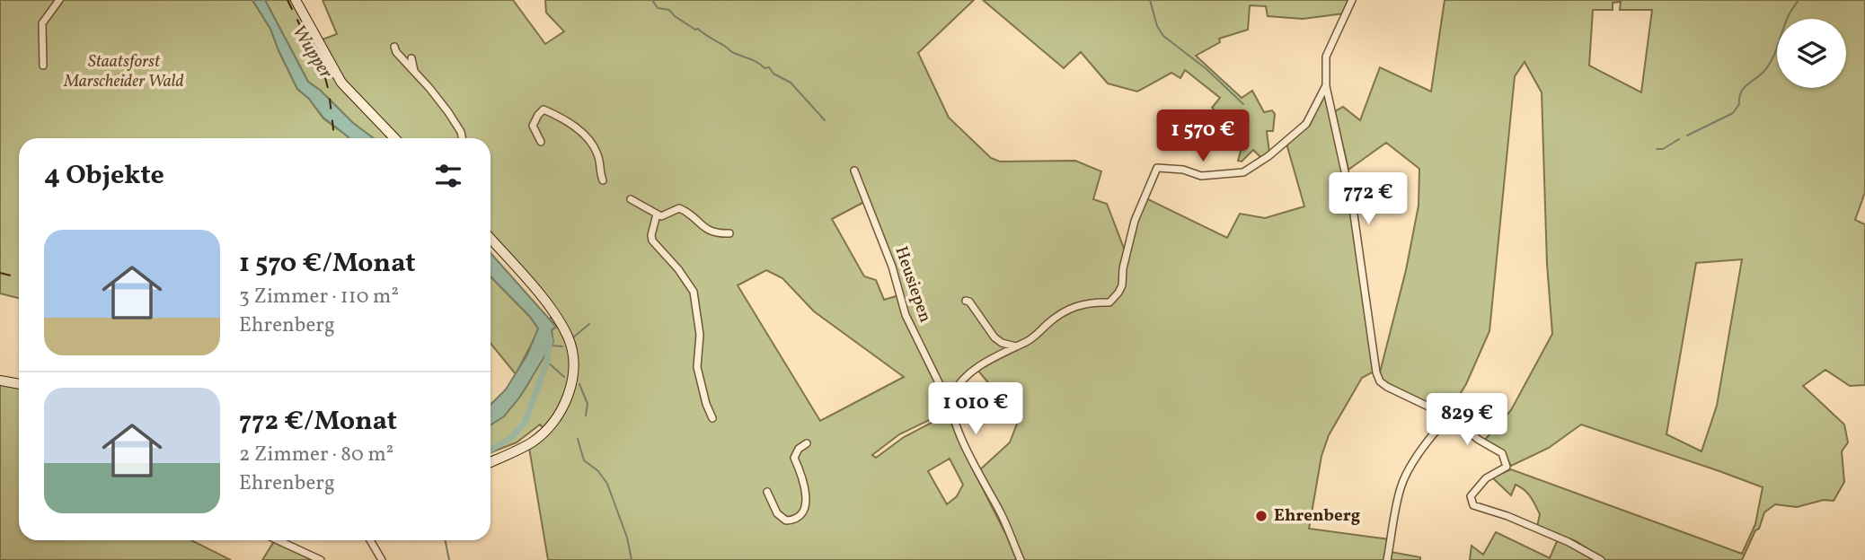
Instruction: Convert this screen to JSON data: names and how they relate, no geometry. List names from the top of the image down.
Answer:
{
  "streets": {
    "street": ["Heusiepen"]
  },
  "water": ["Wupper"],
  "parks": ["Staatsforst Marscheider Wald"],
  "places": ["Ehrenberg"],
  "page": {
    "price": [
      "1 570 €",
      "772 €",
      "1 010 €",
      "829 €"
    ],
    "heading": "4 Objekte",
    "list": [
      {
        "name": "1 570 €/Monat",
        "note": "3 Zimmer · 110 m² · Ehrenberg"
      },
      {
        "name": "772 €/Monat",
        "note": "2 Zimmer · 80 m² · Ehrenberg"
      }
    ]
  }
}
